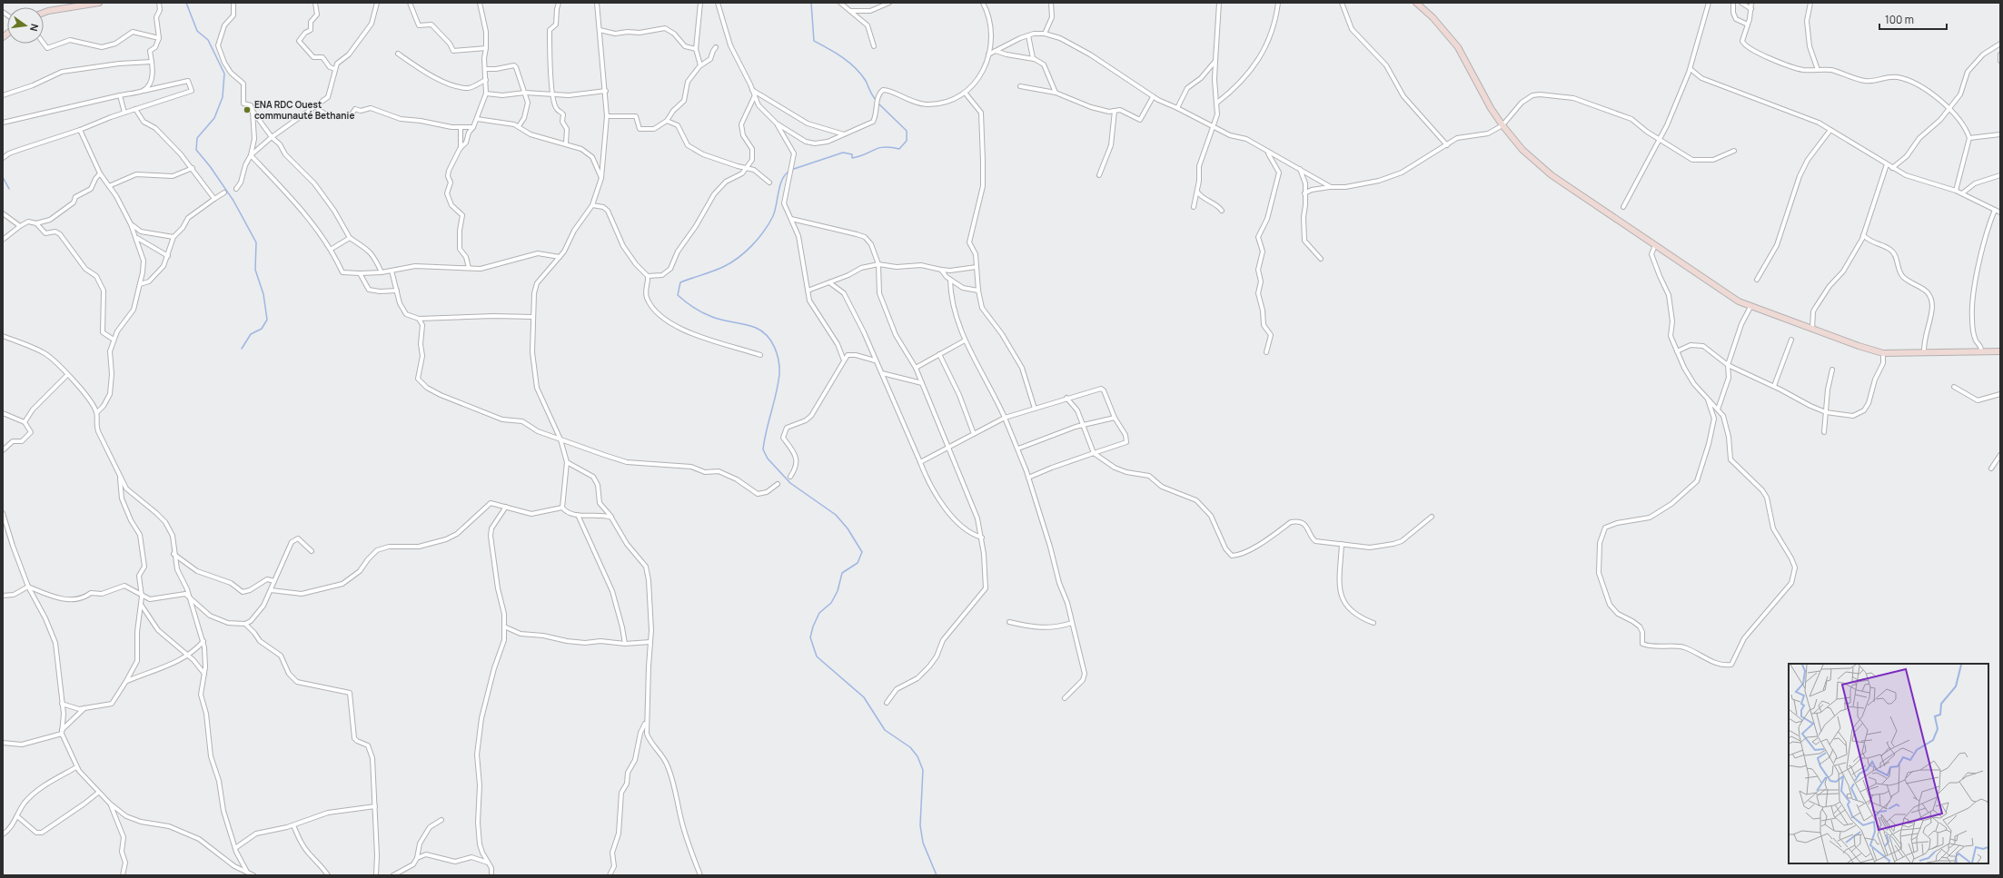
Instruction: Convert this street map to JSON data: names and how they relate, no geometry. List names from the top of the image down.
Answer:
{
  "places": ["ENA RDC Ouest communauté Bethanie"],
  "scale_bar": "100 m",
  "north": "right"
}
